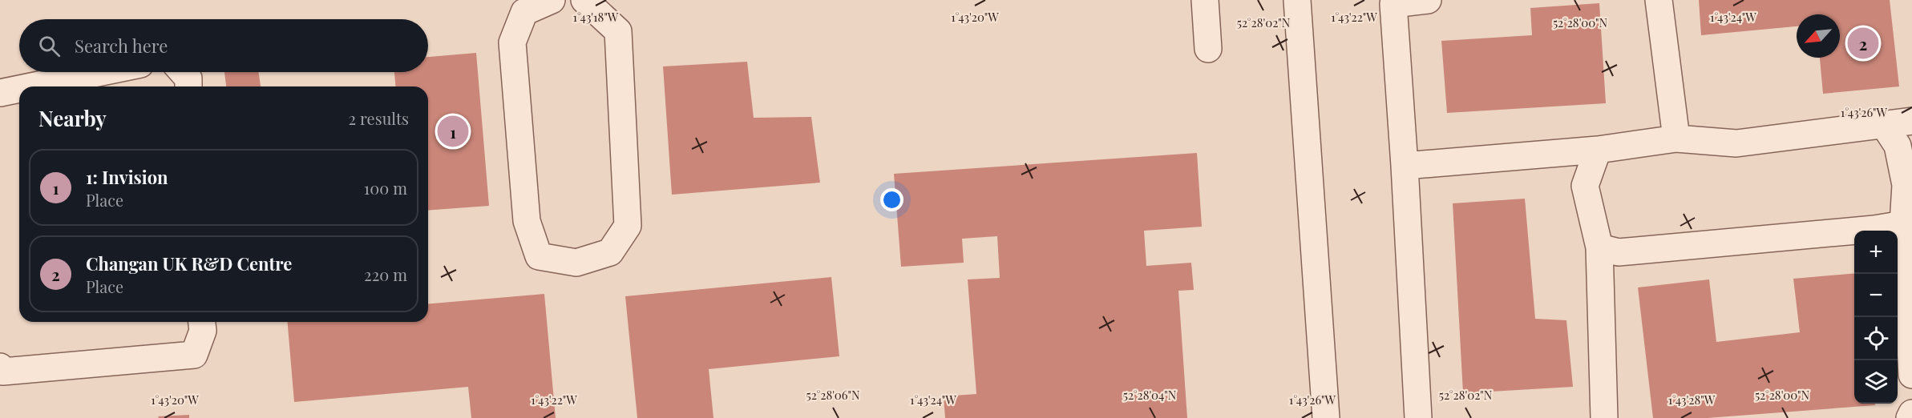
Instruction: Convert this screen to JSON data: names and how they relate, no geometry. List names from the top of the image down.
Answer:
{
  "north": "bottom left",
  "page": {
    "search": "Search here",
    "pins": ["2", "1"],
    "heading": ["Nearby", "2 results"],
    "list": [
      {
        "mark": "1",
        "name": "1: Invision",
        "note": "Place",
        "value": "100 m"
      },
      {
        "mark": "2",
        "name": "Changan UK R&D Centre",
        "note": "Place",
        "value": "220 m"
      }
    ],
    "map_buttons": ["+", "−"]
  },
  "coordinates": [
    "1°43'20\"W",
    "1°43'24\"W",
    "1°43'18\"W",
    "1°43'22\"W",
    "52°28'00\"N",
    "52°28'02\"N",
    "1°43'26\"W",
    "52°28'06\"N",
    "52°28'04\"N",
    "1°43'28\"W"
  ]
}
